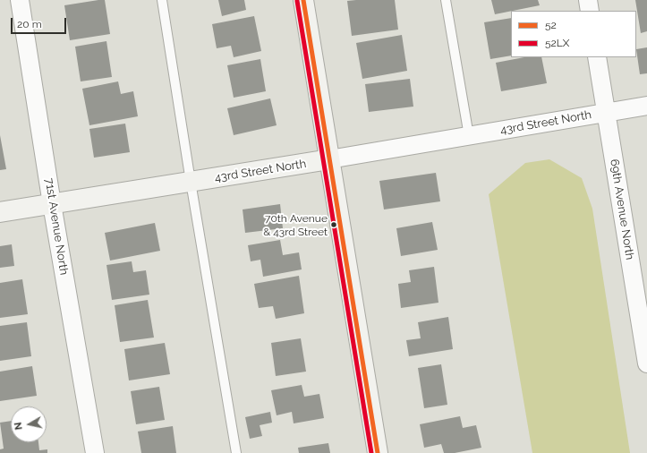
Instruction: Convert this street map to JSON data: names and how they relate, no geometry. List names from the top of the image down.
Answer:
{
  "streets": {
    "street": ["43rd Street North", "69th Avenue North", "71st Avenue North"]
  },
  "crossings": [
    ["43rd Street North", "69th Avenue North"],
    ["43rd Street North", "71st Avenue North"]
  ],
  "places": ["70th Avenue & 43rd Street"],
  "lines": ["transit line 52", "transit line 52LX"],
  "legend": ["52", "52LX"],
  "scale_bar": "20 m",
  "north": "left"
}
